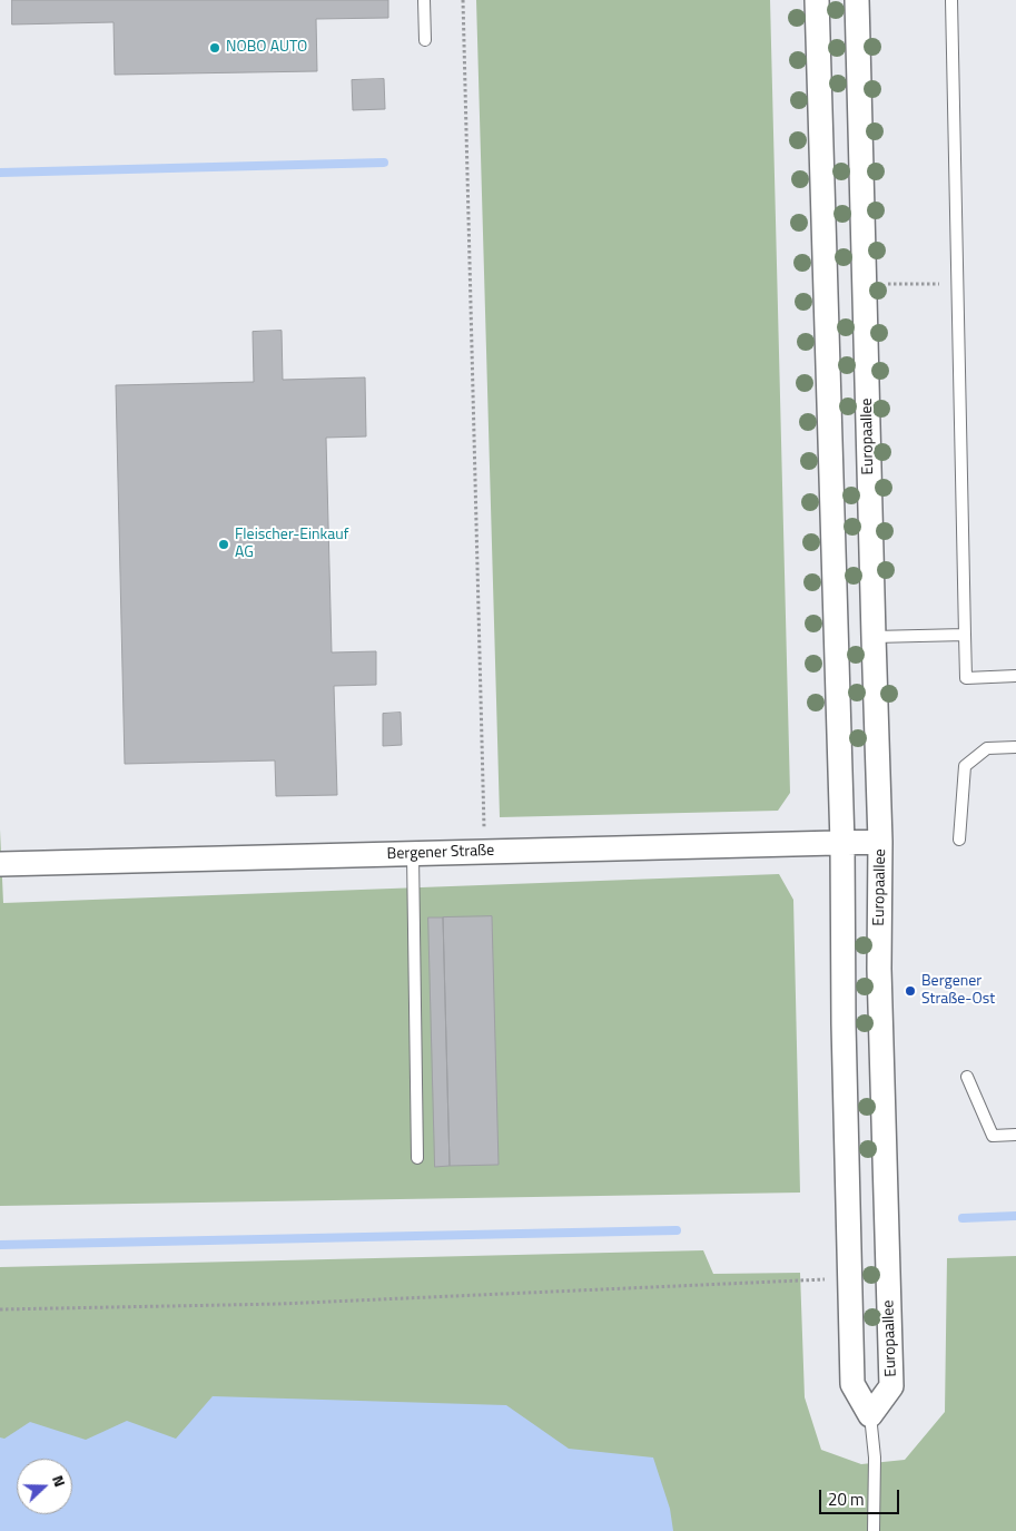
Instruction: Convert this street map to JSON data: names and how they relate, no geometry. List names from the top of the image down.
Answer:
{
  "streets": {
    "street": ["Europaallee", "Bergener Straße"]
  },
  "crossings": [
    ["Europaallee", "Bergener Straße"]
  ],
  "places": ["NOBO AUTO", "Fleischer-Einkauf AG", "Bergener Straße-Ost"],
  "scale_bar": "20 m",
  "north": "right"
}
